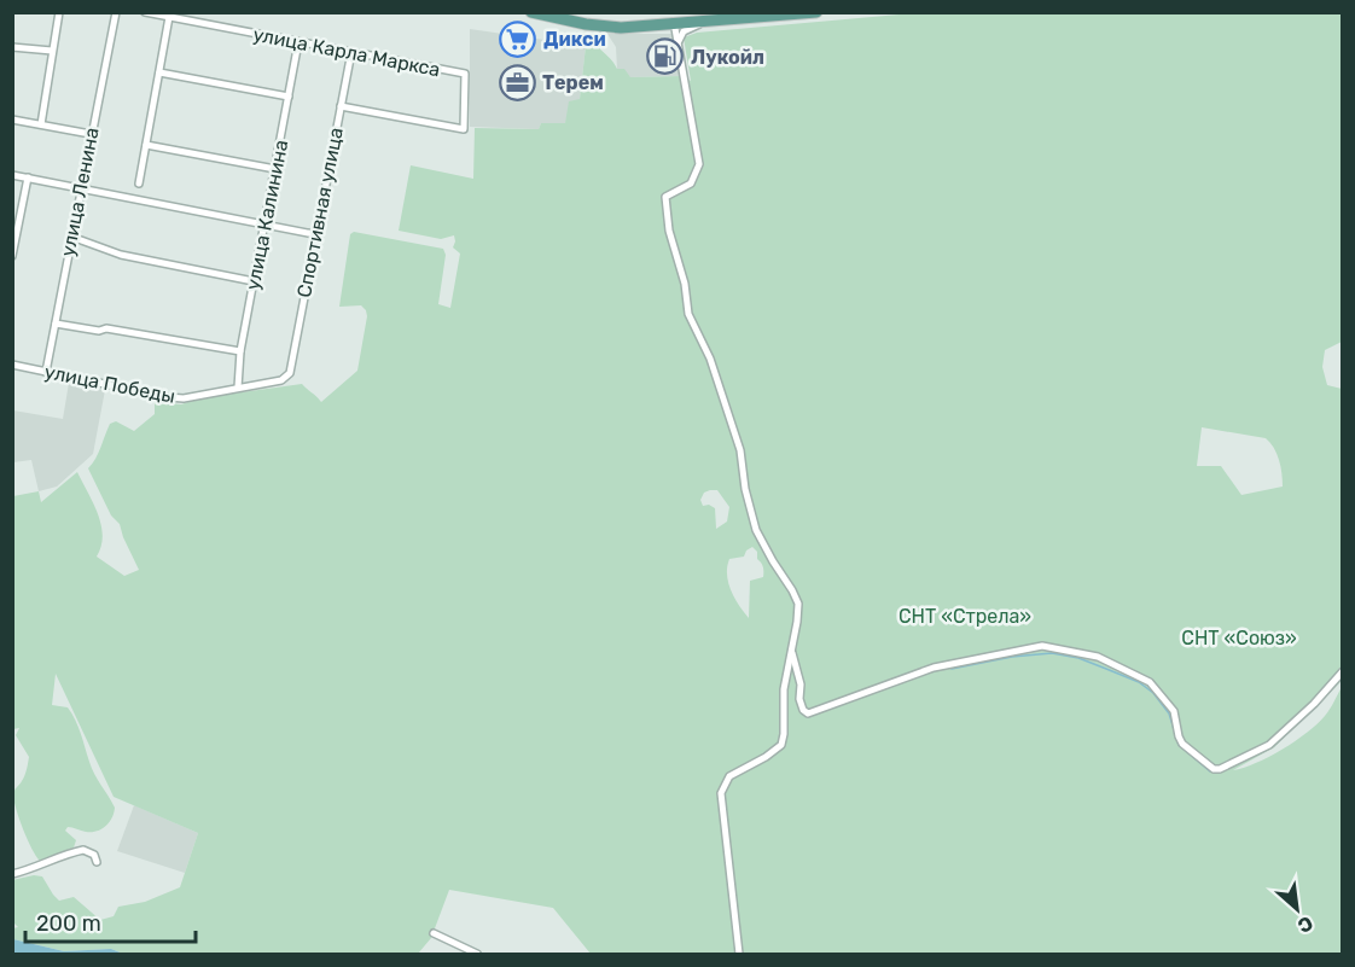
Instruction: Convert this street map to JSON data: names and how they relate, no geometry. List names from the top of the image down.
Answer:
{
  "streets": {
    "street": [
      "улица Карла Маркса",
      "улица Ленина",
      "Спортивная улица",
      "улица Калинина",
      "улица Победы"
    ]
  },
  "crossings": [
    ["улица Карла Маркса", "Спортивная улица"],
    ["улица Карла Маркса", "улица Калинина"],
    ["улица Ленина", "улица Победы"],
    ["Спортивная улица", "улица Победы"],
    ["улица Калинина", "улица Победы"]
  ],
  "parks": ["СНТ «Стрела»", "СНТ «Союз»"],
  "places": {
    "supermarket": ["Дикси"],
    "fuel station": ["Лукойл"],
    "office": ["Терем"]
  },
  "scale_bar": "200 m",
  "north": "bottom right"
}
